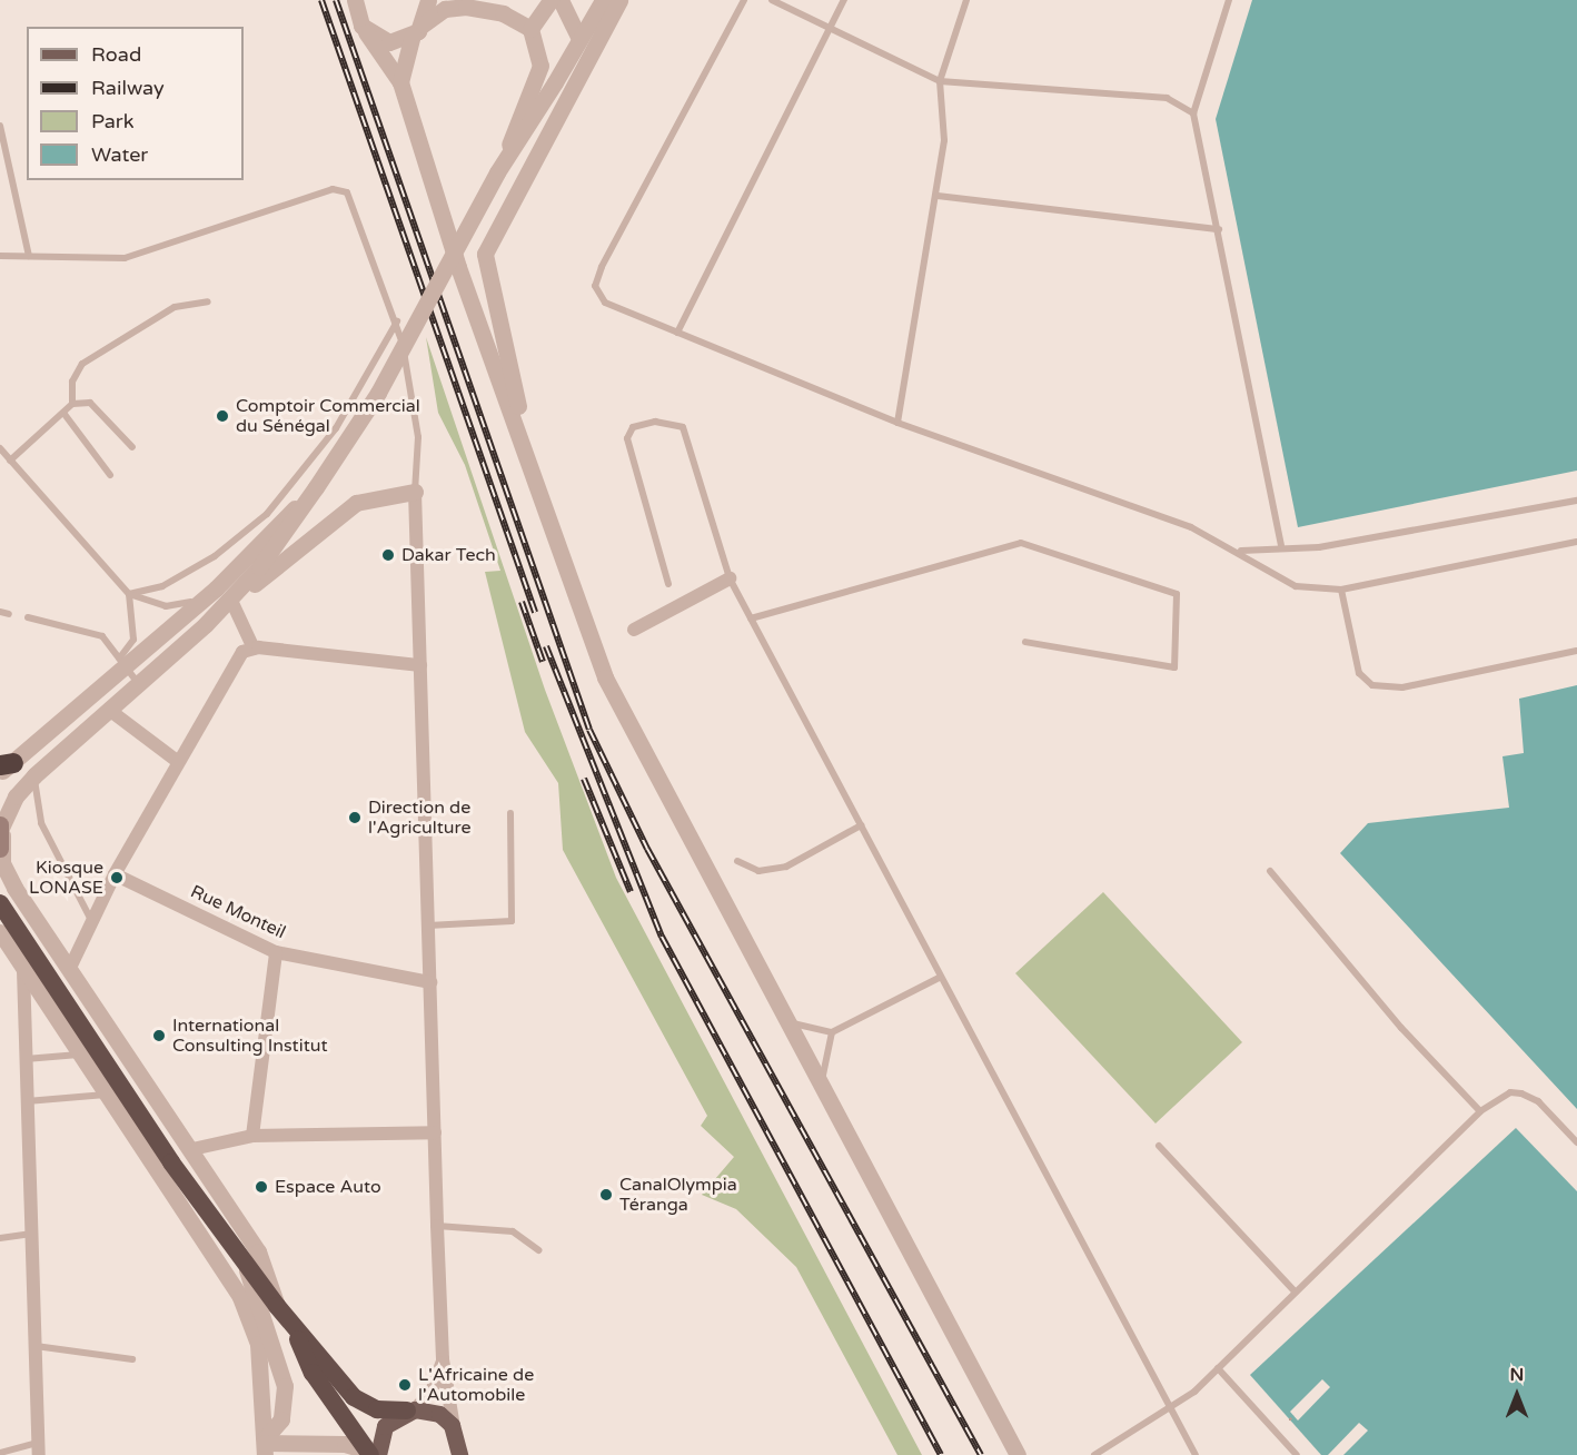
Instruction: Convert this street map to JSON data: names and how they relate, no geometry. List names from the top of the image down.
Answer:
{
  "streets": {
    "street": ["Rue Monteil"]
  },
  "places": [
    "Comptoir Commercial du Sénégal",
    "Dakar Tech",
    "Direction de l'Agriculture",
    "Kiosque LONASE",
    "International Consulting Institut",
    "Espace Auto",
    "CanalOlympia Téranga",
    "L'Africaine de l'Automobile"
  ],
  "legend": [
    "Road",
    "Railway",
    "Park",
    "Water"
  ],
  "north": "top"
}
